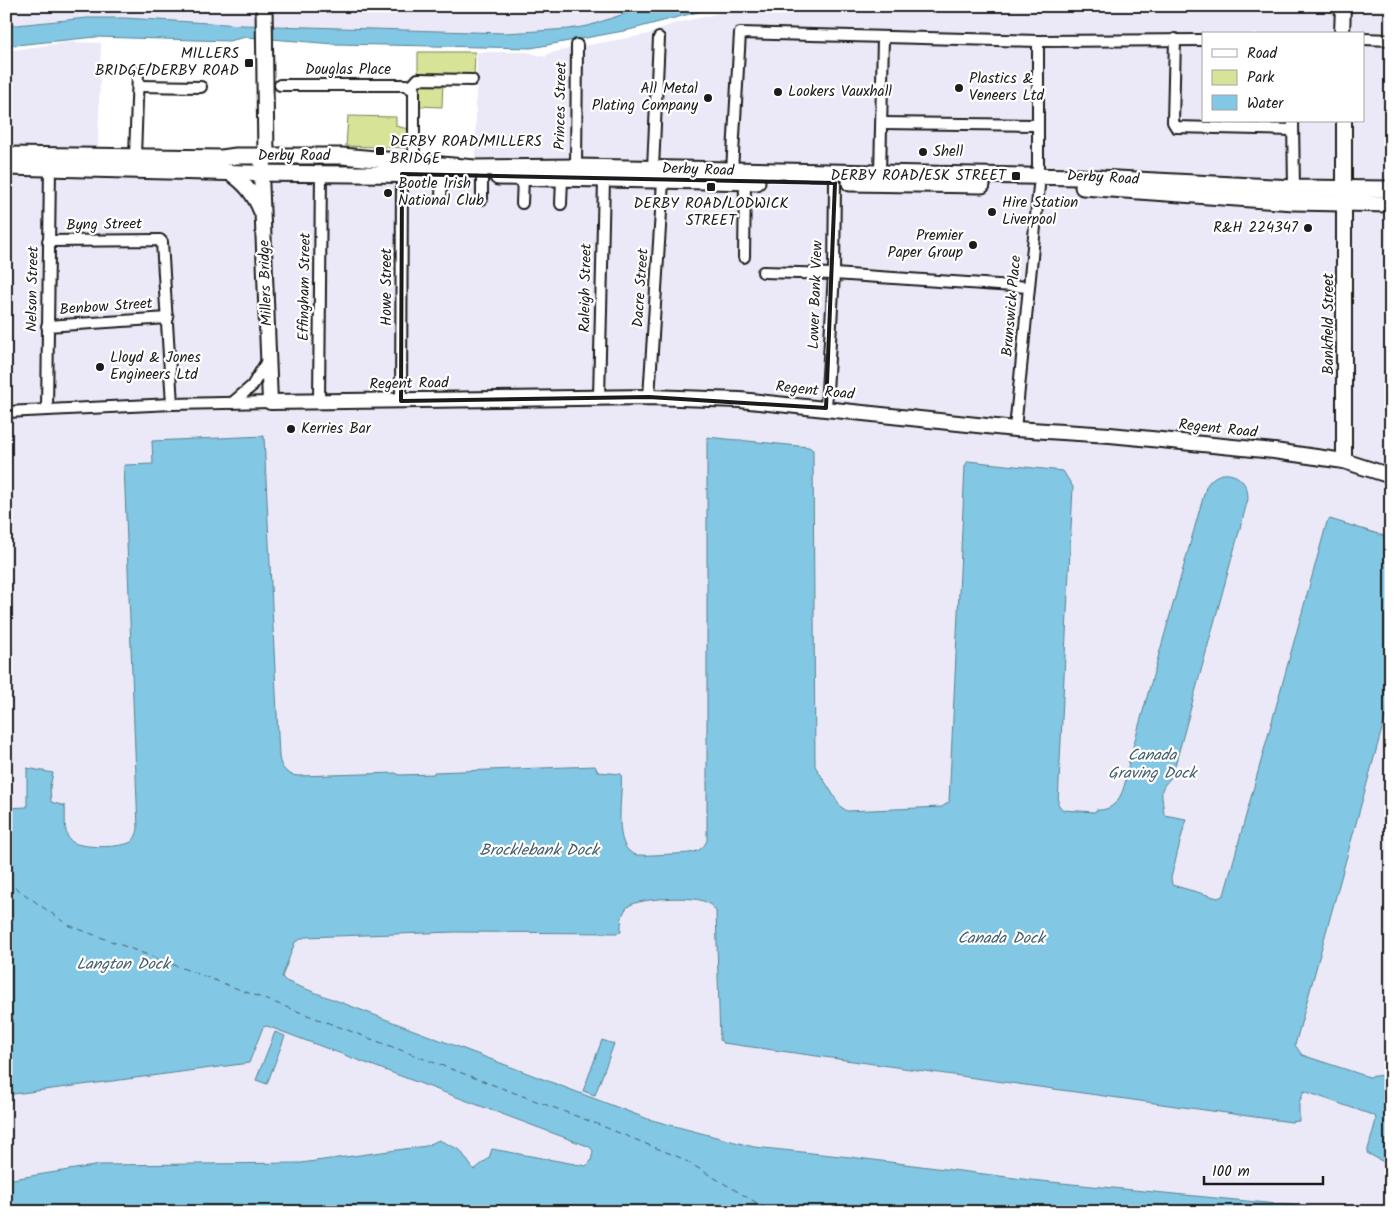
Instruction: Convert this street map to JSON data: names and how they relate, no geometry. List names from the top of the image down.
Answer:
{
  "streets": {
    "highway": ["Derby Road", "Millers Bridge"],
    "main road": ["Bankfield Street", "Regent Road"],
    "street": [
      "Douglas Place",
      "Princes Street",
      "Byng Street",
      "Effingham Street",
      "Howe Street",
      "Raleigh Street",
      "Dacre Street",
      "Nelson Street",
      "Lower Bank View",
      "Brunswick Place",
      "Benbow Street"
    ]
  },
  "crossings": [
    ["Douglas Place", "Derby Road"],
    ["Princes Street", "Derby Road"],
    ["Derby Road", "Millers Bridge"],
    ["Derby Road", "Effingham Street"],
    ["Derby Road", "Howe Street"],
    ["Derby Road", "Raleigh Street"],
    ["Derby Road", "Dacre Street"],
    ["Derby Road", "Nelson Street"],
    ["Derby Road", "Lower Bank View"],
    ["Derby Road", "Brunswick Place"],
    ["Derby Road", "Bankfield Street"],
    ["Byng Street", "Nelson Street"],
    ["Byng Street", "Benbow Street"],
    ["Millers Bridge", "Regent Road"],
    ["Effingham Street", "Regent Road"],
    ["Howe Street", "Regent Road"],
    ["Raleigh Street", "Regent Road"],
    ["Dacre Street", "Regent Road"],
    ["Nelson Street", "Benbow Street"],
    ["Nelson Street", "Regent Road"],
    ["Lower Bank View", "Regent Road"],
    ["Brunswick Place", "Regent Road"],
    ["Bankfield Street", "Regent Road"]
  ],
  "water": [
    "Canada Graving Dock",
    "Brocklebank Dock",
    "Canada Dock",
    "Langton Dock"
  ],
  "places": {
    "transit": [
      "MILLERS BRIDGE/DERBY ROAD",
      "DERBY ROAD/MILLERS BRIDGE",
      "DERBY ROAD/ESK STREET",
      "DERBY ROAD/LODWICK STREET"
    ],
    "other": [
      "Plastics & Veneers Ltd",
      "Lookers Vauxhall",
      "All Metal Plating Company",
      "Shell",
      "Bootle Irish National Club",
      "Hire Station Liverpool",
      "R&H 224347",
      "Premier Paper Group",
      "Lloyd & Jones Engineers Ltd",
      "Kerries Bar"
    ]
  },
  "legend": ["Road", "Park", "Water"],
  "scale_bar": "100 m"
}
